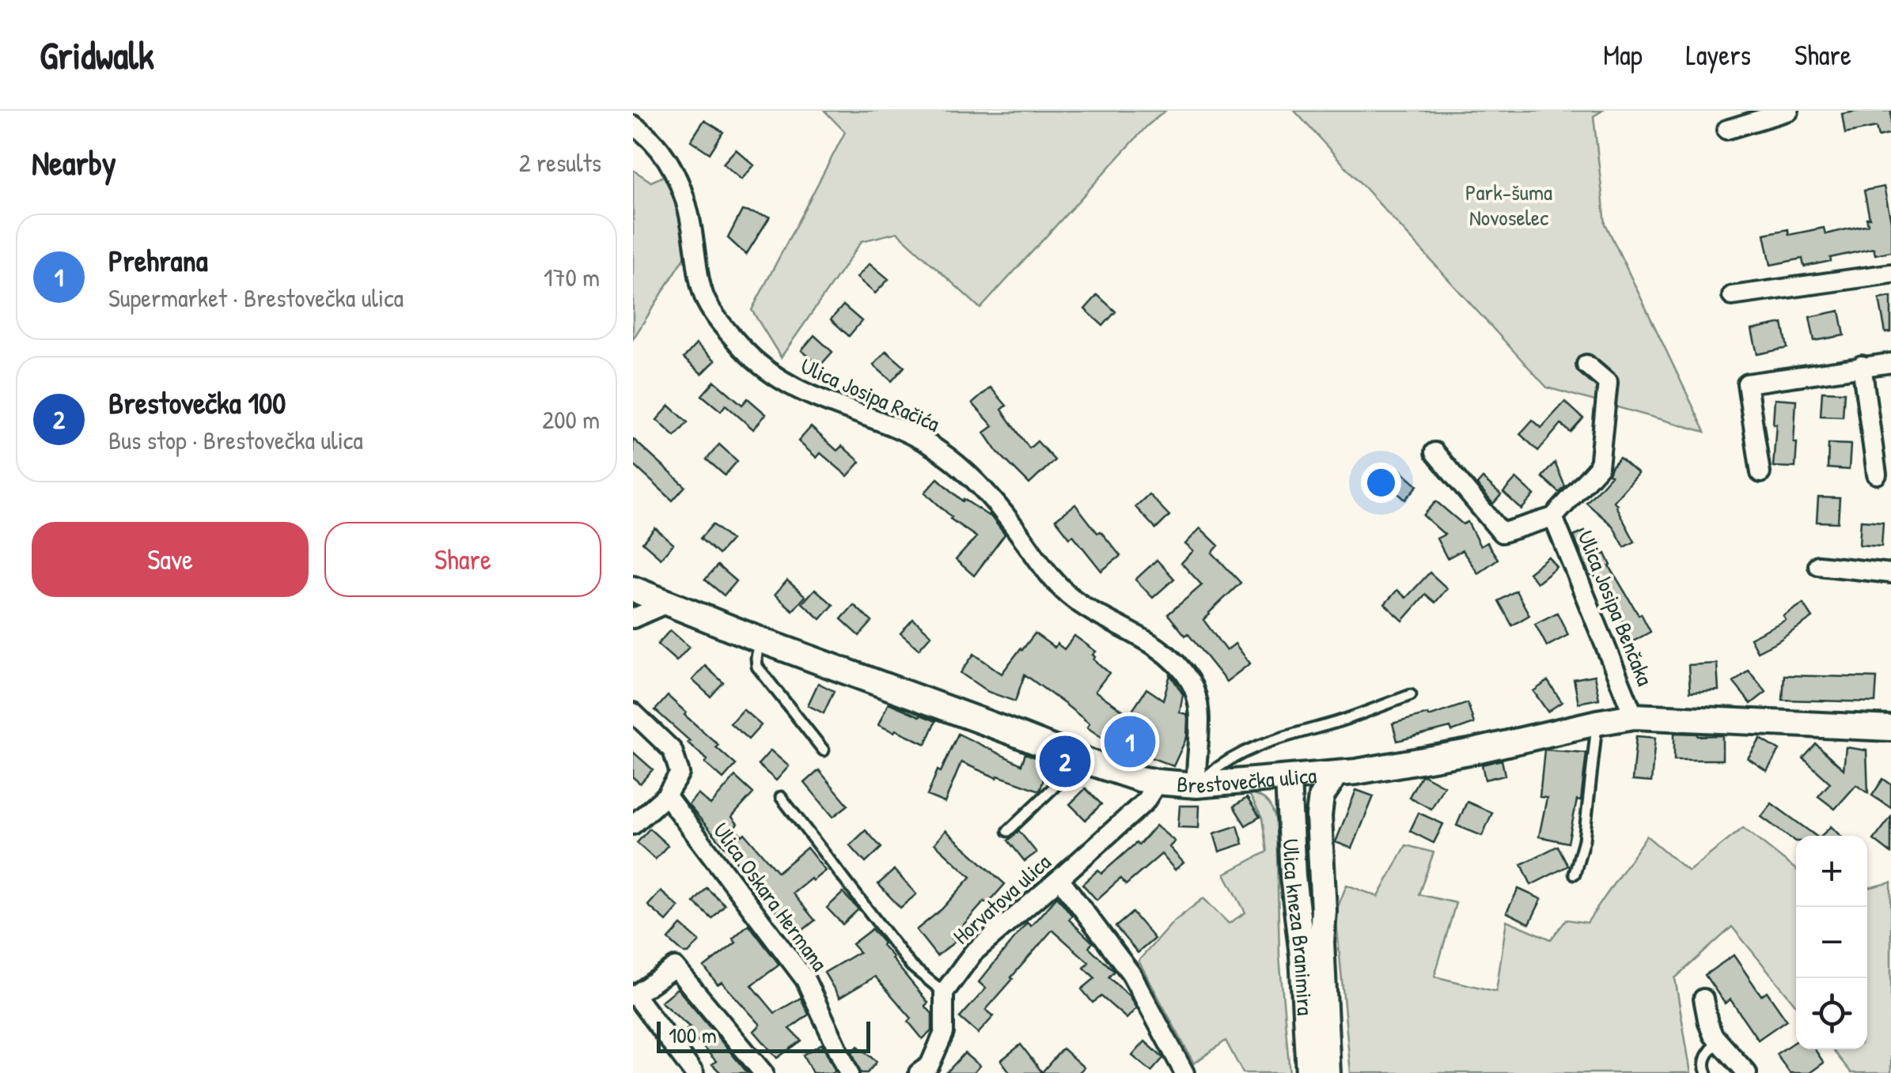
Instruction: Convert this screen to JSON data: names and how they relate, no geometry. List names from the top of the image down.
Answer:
{
  "streets": {
    "street": [
      "Ulica Josipa Račića",
      "Ulica Josipa Benčaka",
      "Brestovečka ulica",
      "Ulica Oskara Hermana",
      "Horvatova ulica",
      "Ulica kneza Branimira"
    ]
  },
  "crossings": [
    ["Ulica Josipa Račića", "Brestovečka ulica"],
    ["Ulica Josipa Benčaka", "Brestovečka ulica"],
    ["Brestovečka ulica", "Horvatova ulica"],
    ["Brestovečka ulica", "Ulica kneza Branimira"]
  ],
  "parks": ["Park-šuma Novoselec"],
  "scale_bar": "100 m",
  "page": {
    "header": "Gridwalk",
    "nav": ["Map", "Layers", "Share"],
    "heading": ["Nearby", "2 results"],
    "list": [
      {
        "mark": "1",
        "name": "Prehrana",
        "note": "Supermarket · Brestovečka ulica",
        "value": "170 m"
      },
      {
        "mark": "2",
        "name": "Brestovečka 100",
        "note": "Bus stop · Brestovečka ulica",
        "value": "200 m"
      }
    ],
    "buttons": ["Save", "Share"],
    "pins": ["1", "2"],
    "map_buttons": ["+", "−"],
    "scale": "100 m"
  }
}
